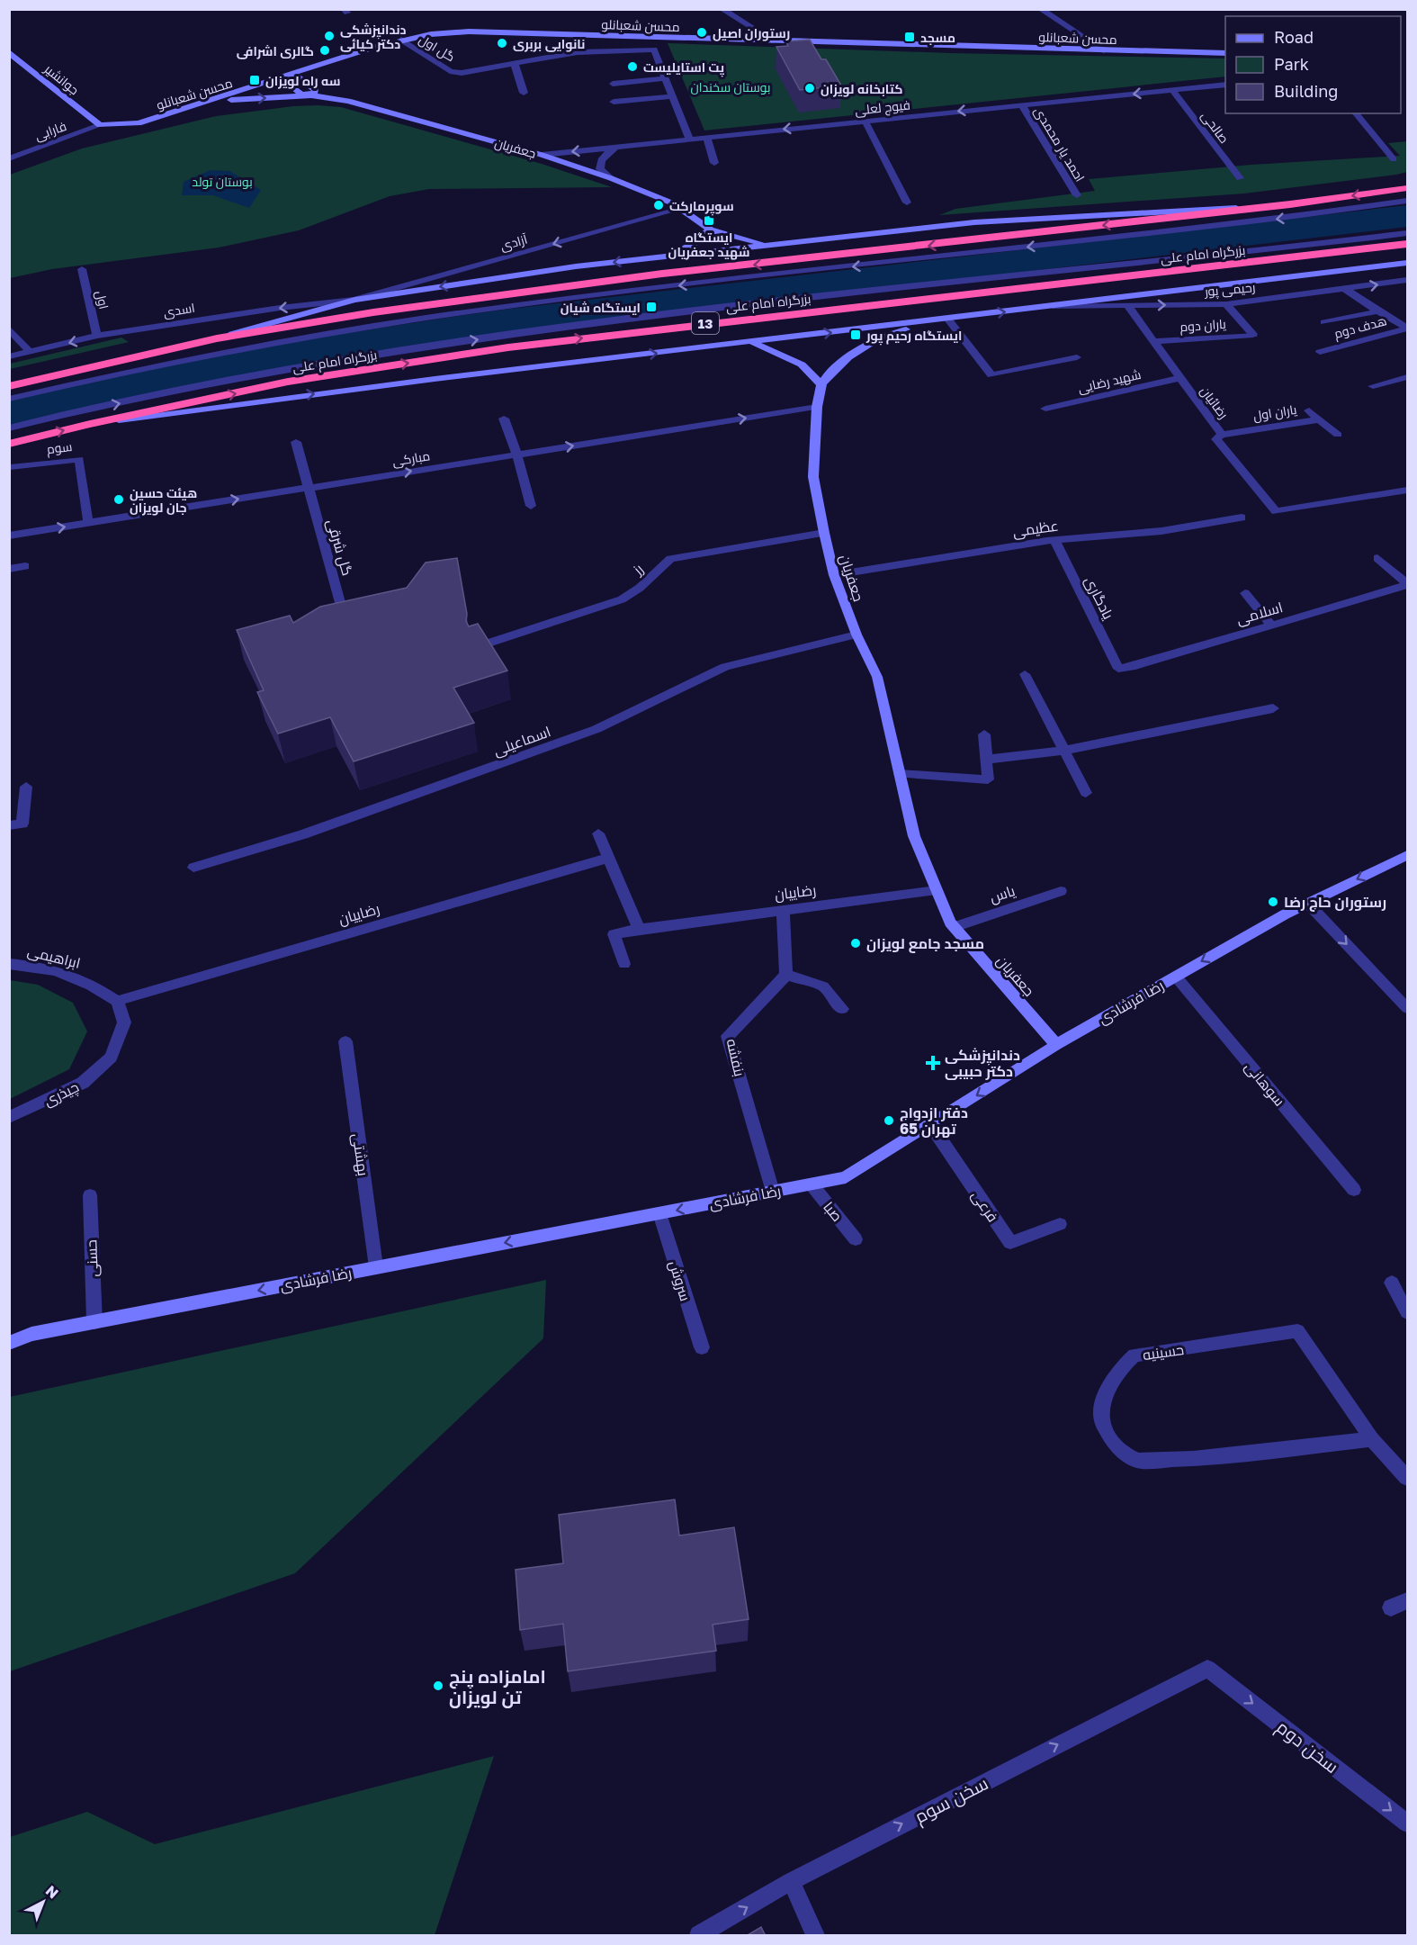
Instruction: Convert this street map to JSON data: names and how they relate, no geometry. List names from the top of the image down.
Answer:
{
  "streets": {
    "highway": ["بزرگراه امام علی", "13"],
    "main road": [
      "محسن شعبانلو",
      "جوانشیر",
      "جعفریان",
      "رضا فرشادی"
    ],
    "street": [
      "گل اول",
      "فیوج لعلی",
      "صالحی",
      "فارابی",
      "احمد یار محمدی",
      "آزادی",
      "رحیمی پور",
      "اول",
      "اسدی",
      "یاران دوم",
      "هدف دوم",
      "شهید رضایی",
      "رضائیان",
      "یاران اول",
      "سوم",
      "مبارکی",
      "عظیمی",
      "گل شرقی",
      "رز",
      "یادگاری",
      "اسلامی",
      "اسماعیلی",
      "رضاییان",
      "یاس",
      "ابراهیمی",
      "بنفشه",
      "سوهانی",
      "چیذری",
      "بهشتی",
      "فرعی",
      "صبا",
      "حسنی",
      "سروش",
      "حسینیه",
      "سخن دوم",
      "سخن سوم"
    ]
  },
  "crossings": [
    ["محسن شعبانلو", "گل اول"],
    ["محسن شعبانلو", "جوانشیر"],
    ["محسن شعبانلو", "فارابی"],
    ["جوانشیر", "فارابی"],
    ["فیوج لعلی", "صالحی"],
    ["فیوج لعلی", "احمد یار محمدی"],
    ["فیوج لعلی", "جعفریان"],
    ["جعفریان", "آزادی"],
    ["جعفریان", "مبارکی"],
    ["جعفریان", "عظیمی"],
    ["جعفریان", "رز"],
    ["جعفریان", "اسماعیلی"],
    ["جعفریان", "رضاییان"],
    ["جعفریان", "یاس"],
    ["جعفریان", "رضا فرشادی"],
    ["آزادی", "اسدی"],
    ["رحیمی پور", "یاران دوم"],
    ["رحیمی پور", "رضائیان"],
    ["اول", "اسدی"],
    ["یاران دوم", "رضائیان"],
    ["شهید رضایی", "رضائیان"],
    ["رضائیان", "یاران اول"],
    ["سوم", "مبارکی"],
    ["مبارکی", "گل شرقی"],
    ["عظیمی", "یادگاری"],
    ["یادگاری", "اسلامی"],
    ["رضاییان", "ابراهیمی"],
    ["رضاییان", "چیذری"],
    ["ابراهیمی", "چیذری"],
    ["رضا فرشادی", "بنفشه"],
    ["رضا فرشادی", "سوهانی"],
    ["رضا فرشادی", "بهشتی"],
    ["رضا فرشادی", "فرعی"],
    ["رضا فرشادی", "صبا"],
    ["رضا فرشادی", "حسنی"],
    ["رضا فرشادی", "سروش"],
    ["سخن دوم", "سخن سوم"]
  ],
  "one_way": [
    "فیوج لعلی",
    "رضا فرشادی",
    "سخن دوم",
    "سخن سوم"
  ],
  "parks": ["بوستان سخندان", "بوستان تولد"],
  "places": {
    "other": [
      "رستوران اصیل",
      "دندانپزشکی دکتر کیائی",
      "نانوایی بربری",
      "گالری اشرافی",
      "پت استایلیست",
      "کتابخانه لویزان",
      "سوپرمارکت",
      "هیئت حسین جان لویزان",
      "رستوران حاج رضا",
      "مسجد جامع لویزان",
      "دفتر ازدواج 65 تهران",
      "امامزاده پنج تن لویزان"
    ],
    "transit": [
      "مسجد",
      "سه راه لویزان",
      "ایستگاه شهید جعفریان",
      "ایستگاه شیان",
      "ایستگاه رحیم پور"
    ],
    "health": ["دندانپزشکی دکتر حبیبی"]
  },
  "legend": ["Road", "Park", "Building"],
  "north": "top right"
}
